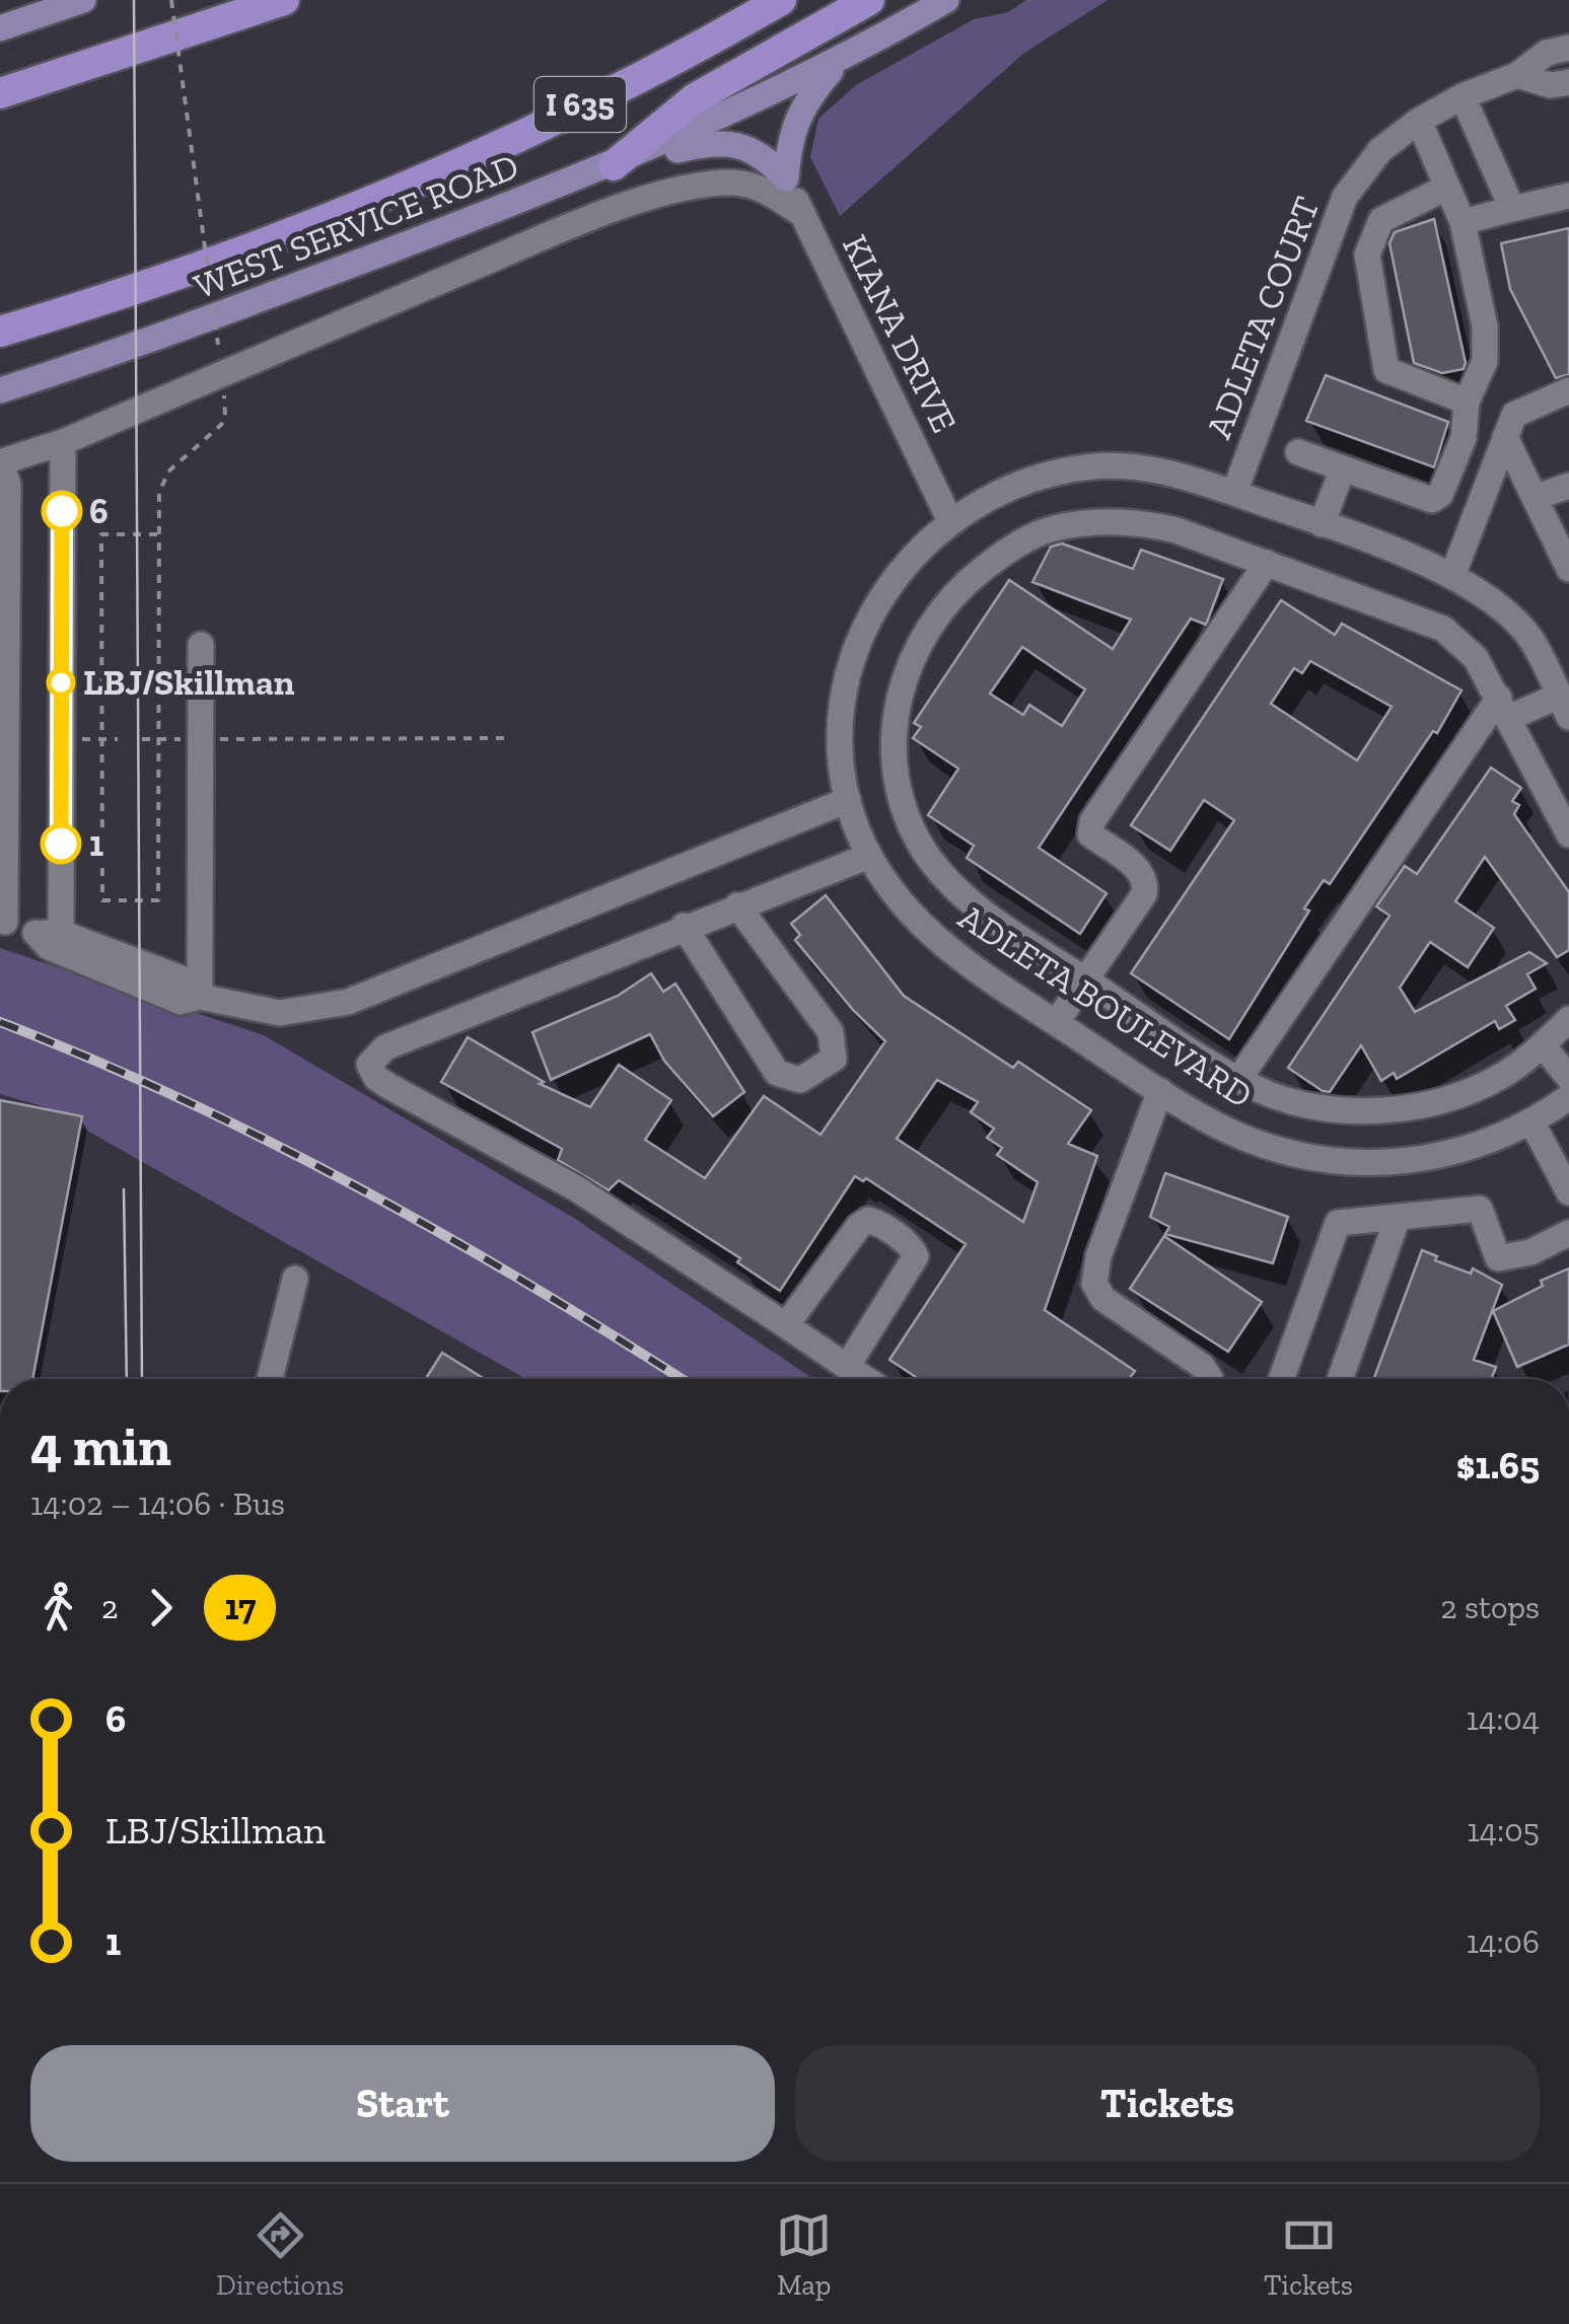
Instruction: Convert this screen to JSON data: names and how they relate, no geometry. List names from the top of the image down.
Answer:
{
  "streets": {
    "highway": ["I 635"],
    "main road": ["WEST SERVICE ROAD"],
    "street": ["ADLETA COURT", "KIANA DRIVE", "ADLETA BOULEVARD"]
  },
  "crossings": [
    ["ADLETA COURT", "ADLETA BOULEVARD"],
    ["KIANA DRIVE", "ADLETA BOULEVARD"]
  ],
  "places": ["6", "LBJ/Skillman", "1"],
  "lines": ["bus line 17"],
  "page": {
    "heading": ["4 min", "14:02 – 14:06 · Bus", "$1.65"],
    "legs": ["2", "17", "2 stops"],
    "list": [
      {
        "name": "6",
        "value": "14:04"
      },
      {
        "name": "LBJ/Skillman",
        "value": "14:05"
      },
      {
        "name": "1",
        "value": "14:06"
      }
    ],
    "buttons": ["Start", "Tickets"],
    "tabs": ["Directions", "Map", "Tickets"]
  }
}
